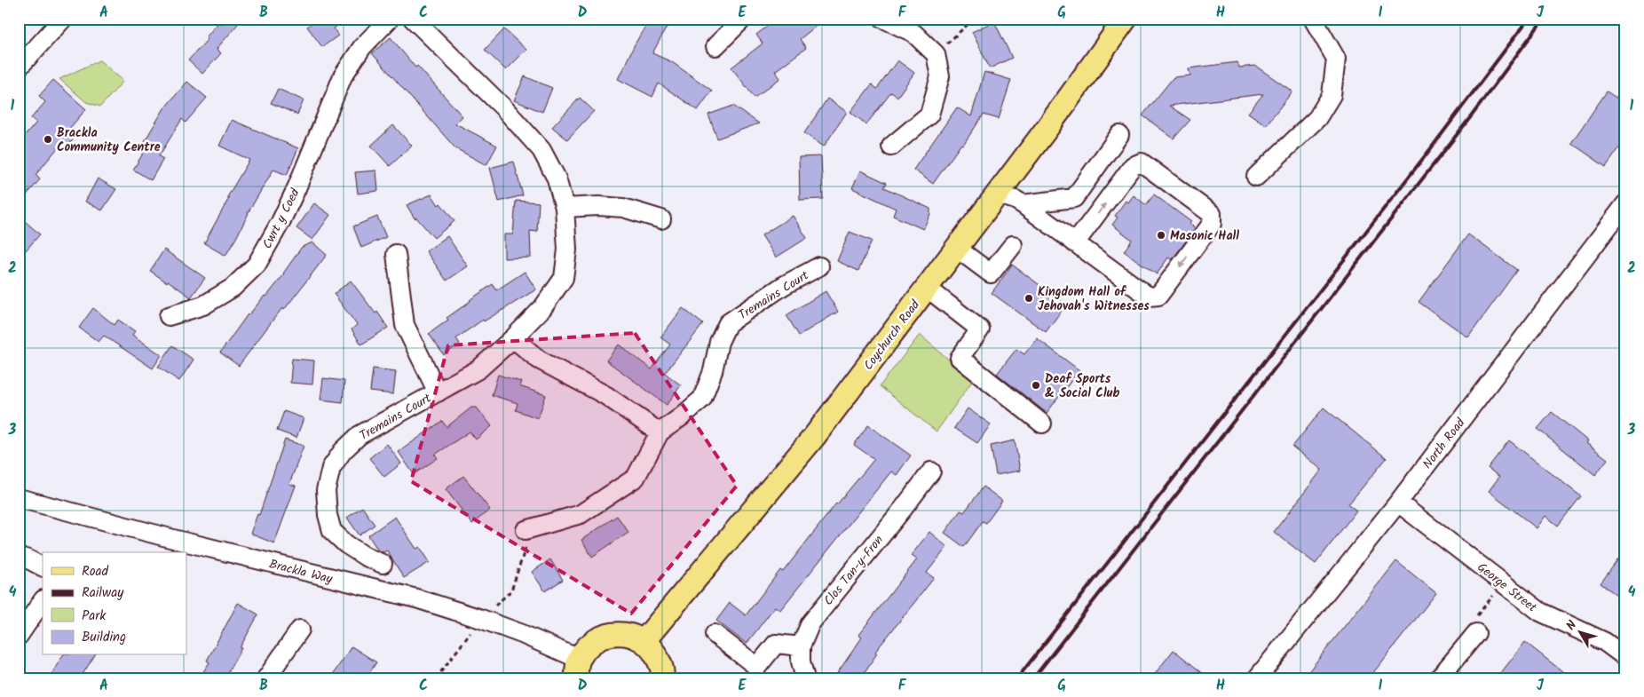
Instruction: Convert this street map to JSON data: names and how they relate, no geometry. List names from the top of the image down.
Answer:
{
  "streets": {
    "main road": ["Coychurch Road"],
    "street": [
      "Cwrt y Coed",
      "Tremains Court",
      "North Road",
      "Clos Tan-y-Fron",
      "Brackla Way",
      "George Street"
    ]
  },
  "crossings": [
    ["North Road", "George Street"]
  ],
  "places": [
    "Brackla Community Centre",
    "Masonic Hall",
    "Kingdom Hall of Jehovah's Witnesses",
    "Deaf Sports & Social Club"
  ],
  "legend": [
    "Road",
    "Railway",
    "Park",
    "Building"
  ],
  "north": "top left",
  "grid": {
    "columns": [
      "A",
      "B",
      "C",
      "D",
      "E",
      "F",
      "G",
      "H",
      "I",
      "J"
    ],
    "rows": [
      "1",
      "2",
      "3",
      "4"
    ]
  }
}
